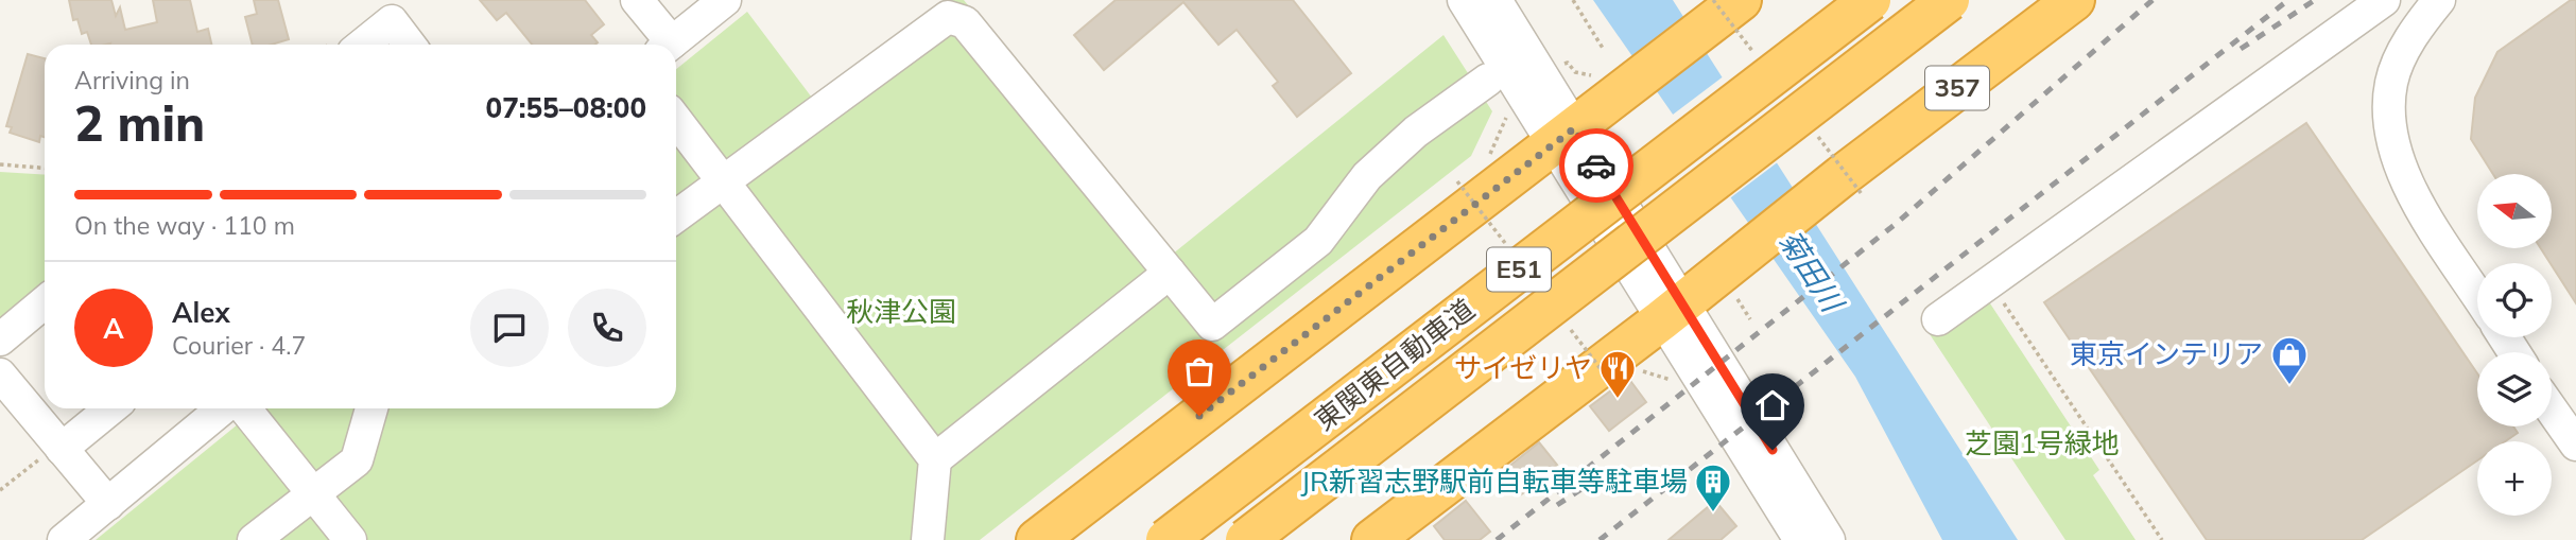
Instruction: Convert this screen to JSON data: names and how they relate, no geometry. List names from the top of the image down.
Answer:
{
  "streets": {
    "highway": ["357", "E51", "東関東自動車道"]
  },
  "water": ["菊田川"],
  "parks": ["秋津公園", "芝園1号緑地"],
  "places": {
    "shop": ["東京インテリア"],
    "restaurant": ["サイゼリヤ"],
    "building": ["JR新習志野駅前自転車等駐車場"]
  },
  "north": "left",
  "page": {
    "heading": ["2 min", "Arriving in", "07:55–08:00"],
    "panel": ["Alex", "Courier · 4.7"],
    "bar": "On the way · 110 m",
    "map_buttons": "+",
    "round": "A"
  }
}
